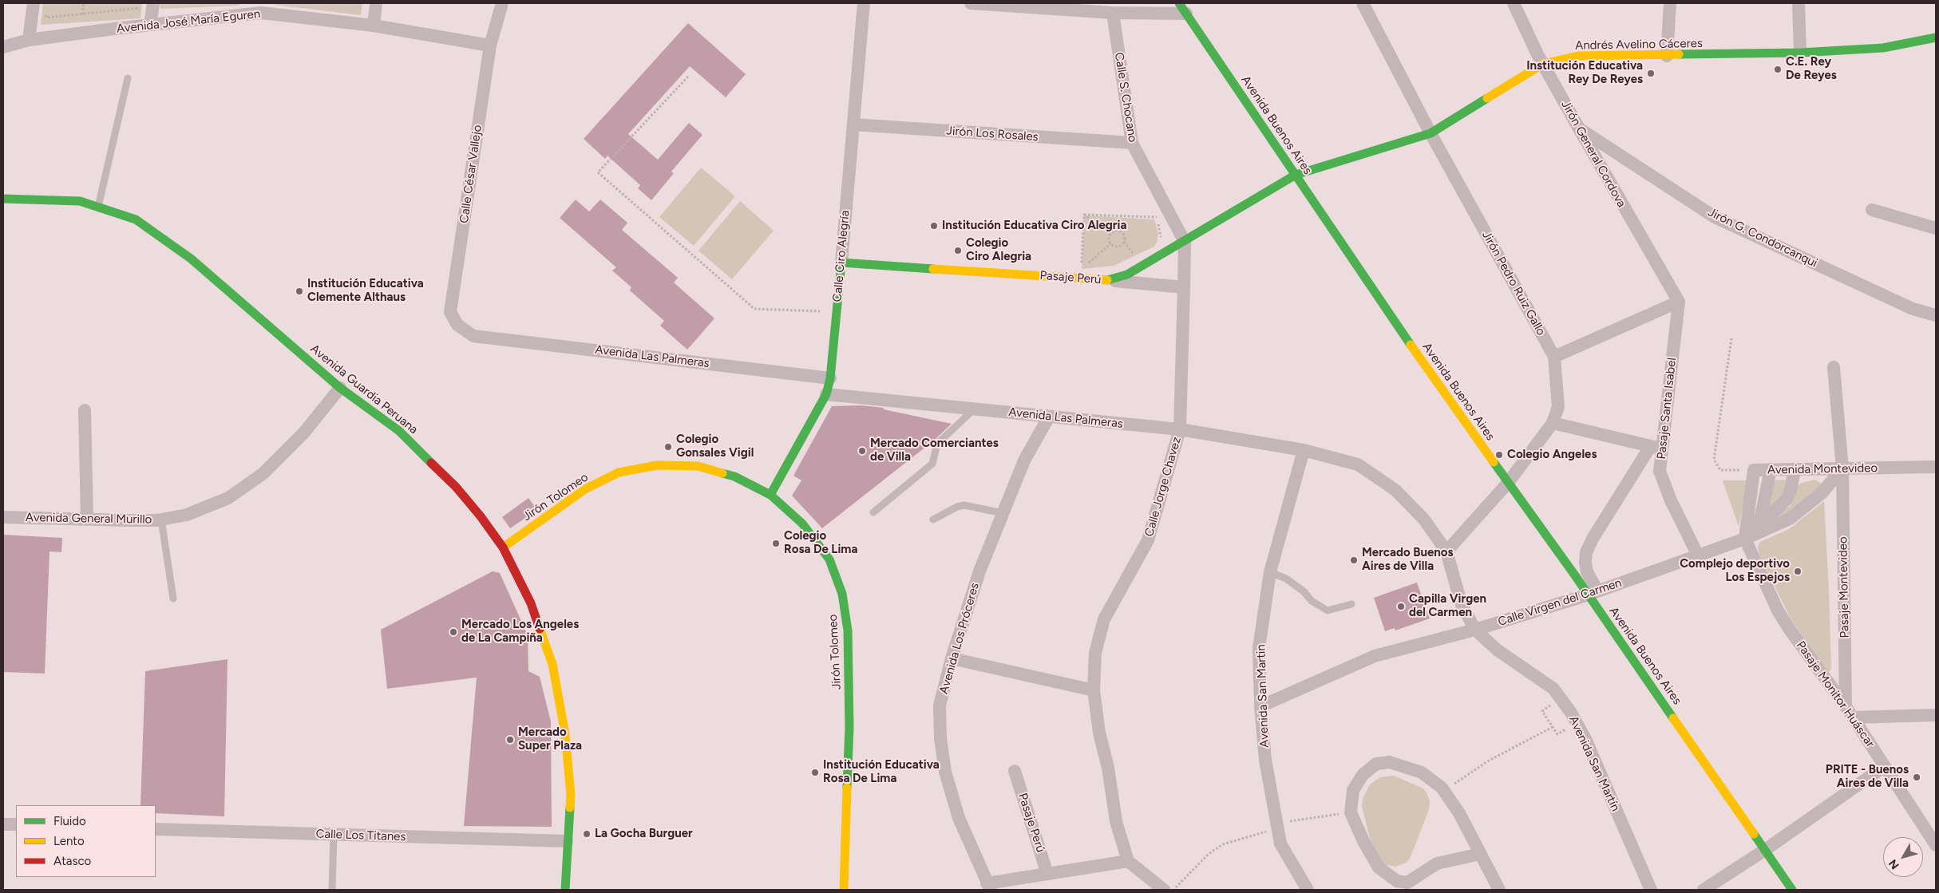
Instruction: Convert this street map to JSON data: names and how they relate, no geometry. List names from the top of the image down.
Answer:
{
  "streets": {
    "street": [
      "Avenida José María Eguren",
      "Andrés Avelino Cáceres",
      "Calle S. Chocano",
      "Avenida Buenos Aires",
      "Jirón Los Rosales",
      "Jirón General Cordova",
      "Calle César Vallejo",
      "Jirón G. Condorcanqui",
      "Calle Ciro Alegría",
      "Pasaje Perú",
      "Jirón Pedro Ruiz Gallo",
      "Avenida Las Palmeras",
      "Avenida Guardia Peruana",
      "Pasaje Santa Isabel",
      "Avenida Montevideo",
      "Calle Jorge Chavez",
      "Jirón Tolomeo",
      "Avenida General Murillo",
      "Pasaje Montevideo",
      "Calle Virgen del Carmen",
      "Avenida Los Próceres",
      "Pasaje Monitor Huáscar",
      "Avenida San Martin",
      "Avenida San Martín",
      "Calle Los Titanes"
    ]
  },
  "crossings": [
    ["Avenida José María Eguren", "Calle César Vallejo"],
    ["Andrés Avelino Cáceres", "Avenida Buenos Aires"],
    ["Andrés Avelino Cáceres", "Jirón General Cordova"],
    ["Andrés Avelino Cáceres", "Pasaje Perú"],
    ["Andrés Avelino Cáceres", "Jirón Pedro Ruiz Gallo"],
    ["Calle S. Chocano", "Jirón Los Rosales"],
    ["Calle S. Chocano", "Pasaje Perú"],
    ["Calle S. Chocano", "Calle Jorge Chavez"],
    ["Avenida Buenos Aires", "Pasaje Perú"],
    ["Avenida Buenos Aires", "Jirón Pedro Ruiz Gallo"],
    ["Avenida Buenos Aires", "Calle Virgen del Carmen"],
    ["Jirón Los Rosales", "Calle Ciro Alegría"],
    ["Jirón General Cordova", "Jirón G. Condorcanqui"],
    ["Jirón General Cordova", "Pasaje Santa Isabel"],
    ["Calle César Vallejo", "Avenida Las Palmeras"],
    ["Calle Ciro Alegría", "Pasaje Perú"],
    ["Calle Ciro Alegría", "Avenida Las Palmeras"],
    ["Calle Ciro Alegría", "Jirón Tolomeo"],
    ["Pasaje Perú", "Calle Jorge Chavez"],
    ["Jirón Pedro Ruiz Gallo", "Avenida San Martín"],
    ["Avenida Las Palmeras", "Calle Jorge Chavez"],
    ["Avenida Las Palmeras", "Avenida Los Próceres"],
    ["Avenida Las Palmeras", "Avenida San Martin"],
    ["Avenida Las Palmeras", "Avenida San Martín"],
    ["Avenida Guardia Peruana", "Jirón Tolomeo"],
    ["Avenida Guardia Peruana", "Avenida General Murillo"],
    ["Avenida Guardia Peruana", "Calle Los Titanes"],
    ["Pasaje Santa Isabel", "Calle Virgen del Carmen"],
    ["Avenida Montevideo", "Pasaje Montevideo"],
    ["Avenida Montevideo", "Calle Virgen del Carmen"],
    ["Pasaje Montevideo", "Calle Virgen del Carmen"],
    ["Pasaje Montevideo", "Pasaje Monitor Huáscar"],
    ["Calle Virgen del Carmen", "Pasaje Monitor Huáscar"],
    ["Calle Virgen del Carmen", "Avenida San Martin"],
    ["Calle Virgen del Carmen", "Avenida San Martín"],
    ["Avenida San Martin", "Avenida San Martín"]
  ],
  "places": [
    "C.E. Rey De Reyes",
    "Institución Educativa Rey De Reyes",
    "Institución Educativa Ciro Alegria",
    "Colegio Ciro Alegria",
    "Institución Educativa Clemente Althaus",
    "Colegio Gonsales Vigil",
    "Mercado Comerciantes de Villa",
    "Colegio Angeles",
    "Colegio Rosa De Lima",
    "Mercado Buenos Aires de Villa",
    "Complejo deportivo Los Espejos",
    "Capilla Virgen del Carmen",
    "Mercado Los Angeles de La Campiña",
    "Mercado Super Plaza",
    "Institución Educativa Rosa De Lima",
    "PRITE - Buenos Aires de Villa",
    "La Gocha Burguer"
  ],
  "legend": ["Fluido", "Lento", "Atasco"],
  "north": "bottom left"
}
